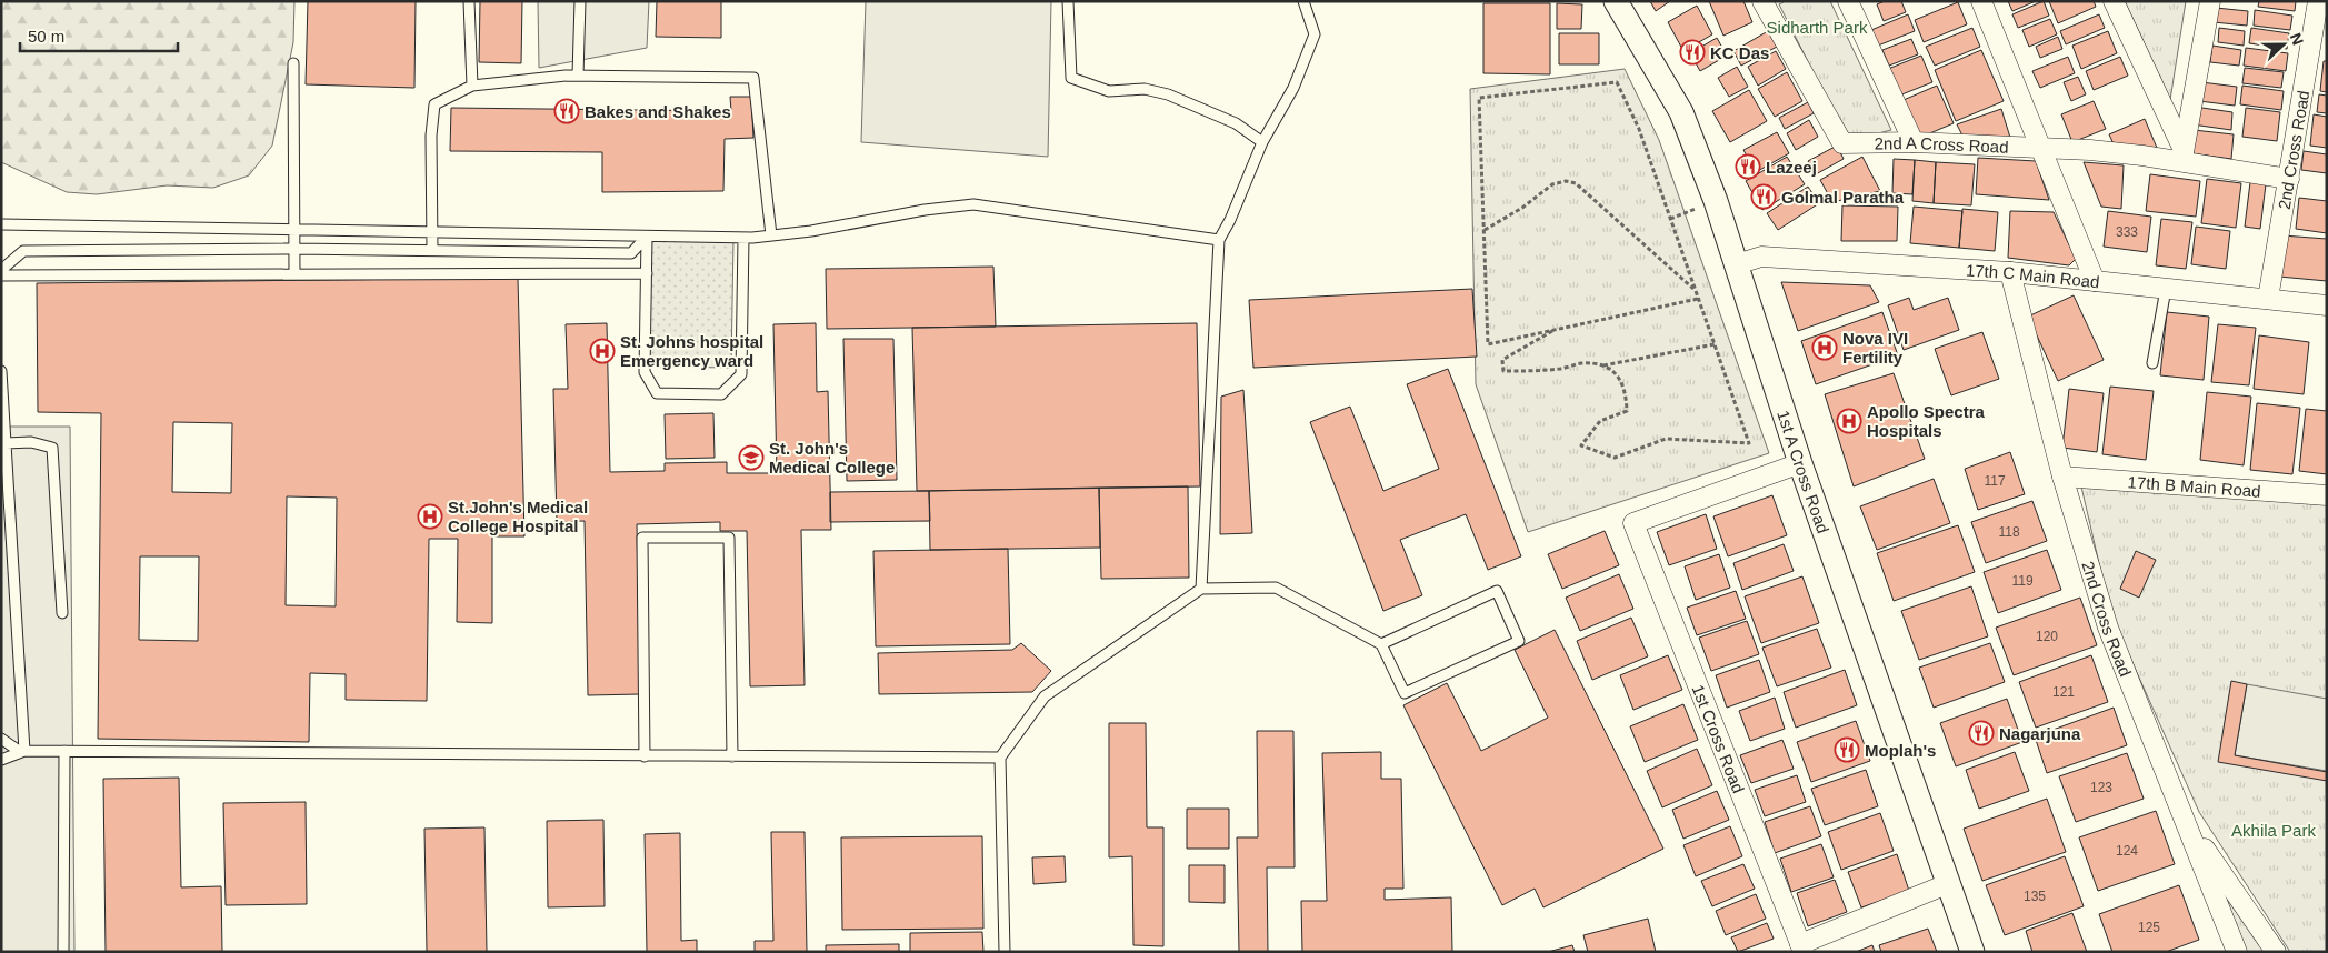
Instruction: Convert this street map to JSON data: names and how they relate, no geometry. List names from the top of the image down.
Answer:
{
  "streets": {
    "street": [
      "2nd A Cross Road",
      "2nd Cross Road",
      "17th C Main Road",
      "1st A Cross Road",
      "17th B Main Road",
      "1st Cross Road"
    ]
  },
  "crossings": [
    ["2nd A Cross Road", "2nd Cross Road"],
    ["2nd Cross Road", "17th C Main Road"],
    ["2nd Cross Road", "17th B Main Road"],
    ["17th C Main Road", "1st A Cross Road"],
    ["1st A Cross Road", "1st Cross Road"]
  ],
  "parks": ["Sidharth Park", "Akhila Park"],
  "places": {
    "restaurant": [
      "KC Das",
      "Bakes and Shakes",
      "Lazeej",
      "Golmal Paratha",
      "Nagarjuna",
      "Moplah's"
    ],
    "hospital": [
      "Nova IVI Fertility",
      "St. Johns hospital Emergency ward",
      "Apollo Spectra Hospitals",
      "St.John's Medical College Hospital"
    ],
    "school or university": ["St. John's Medical College"]
  },
  "house_numbers": [
    "333",
    "117",
    "118",
    "119",
    "120",
    "121",
    "123",
    "124",
    "135",
    "125"
  ],
  "scale_bar": "50 m",
  "north": "right"
}
